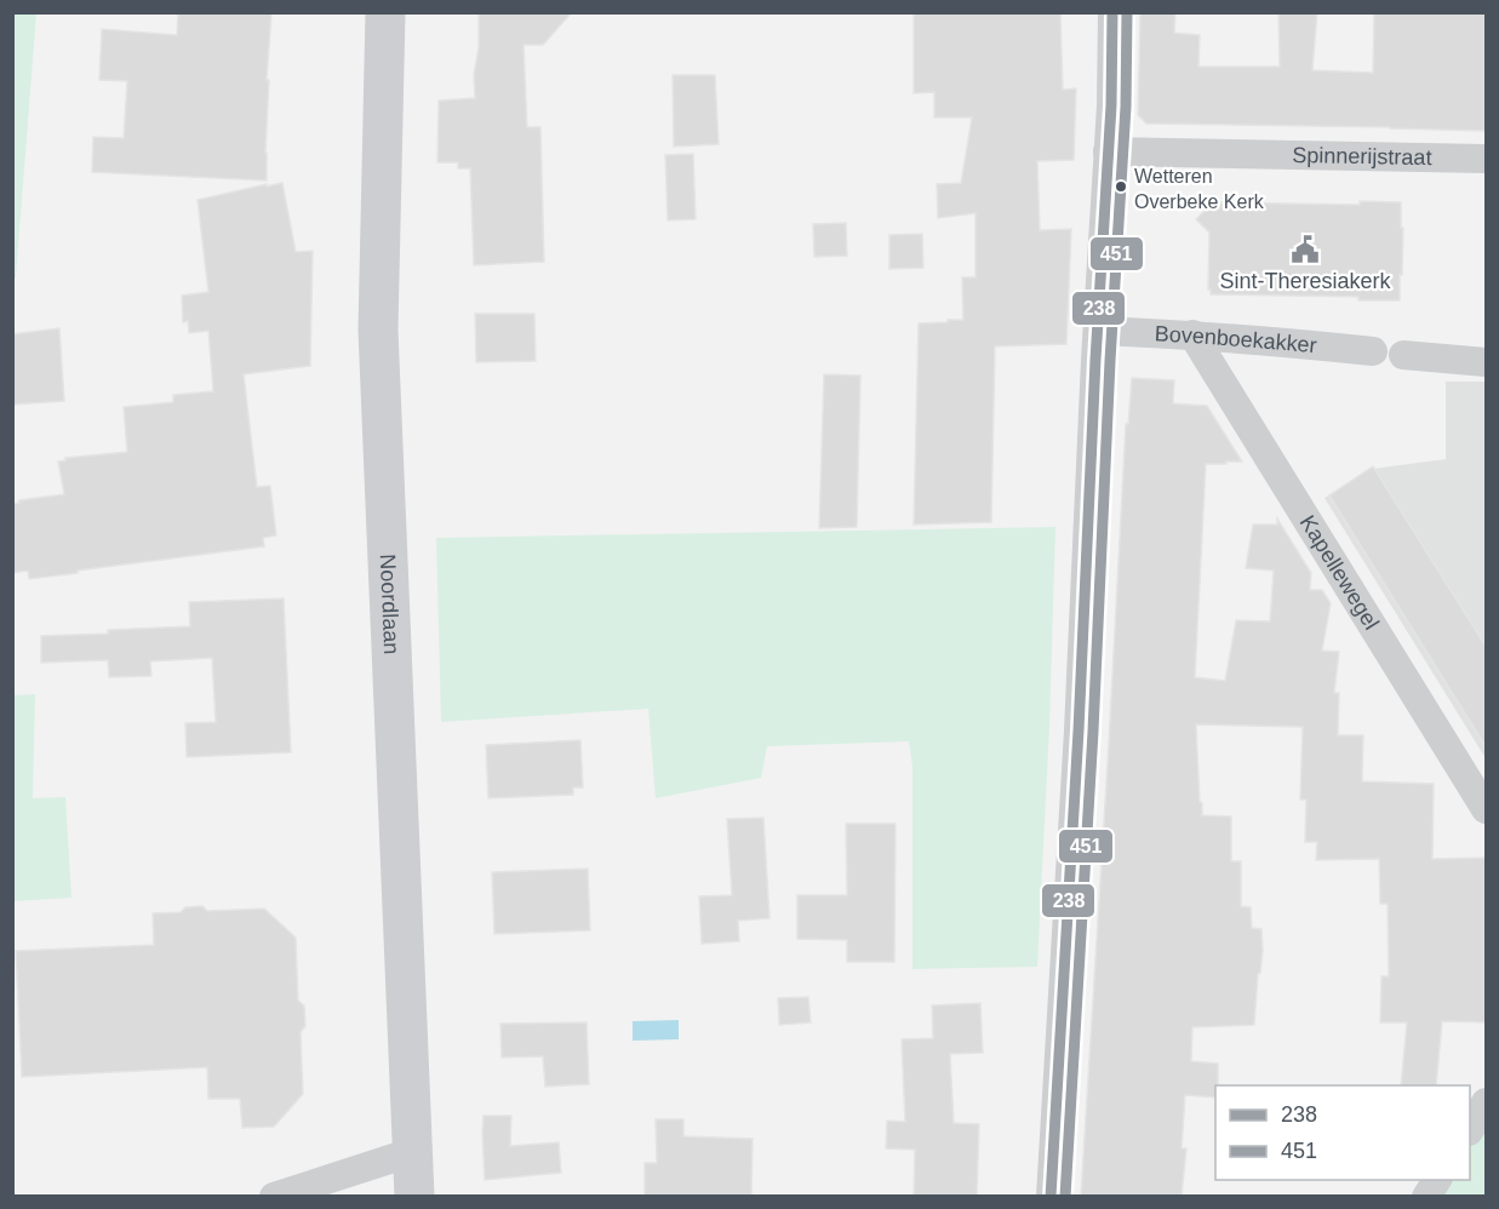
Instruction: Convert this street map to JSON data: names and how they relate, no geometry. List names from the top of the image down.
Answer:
{
  "streets": {
    "street": [
      "Spinnerijstraat",
      "Bovenboekakker",
      "Kapellewegel",
      "Noordlaan"
    ]
  },
  "crossings": [
    ["Bovenboekakker", "Kapellewegel"]
  ],
  "places": {
    "other": ["Wetteren Overbeke Kerk"],
    "public building": ["Sint-Theresiakerk"]
  },
  "lines": ["transit line 238", "transit line 451"],
  "legend": ["238", "451"]
}
